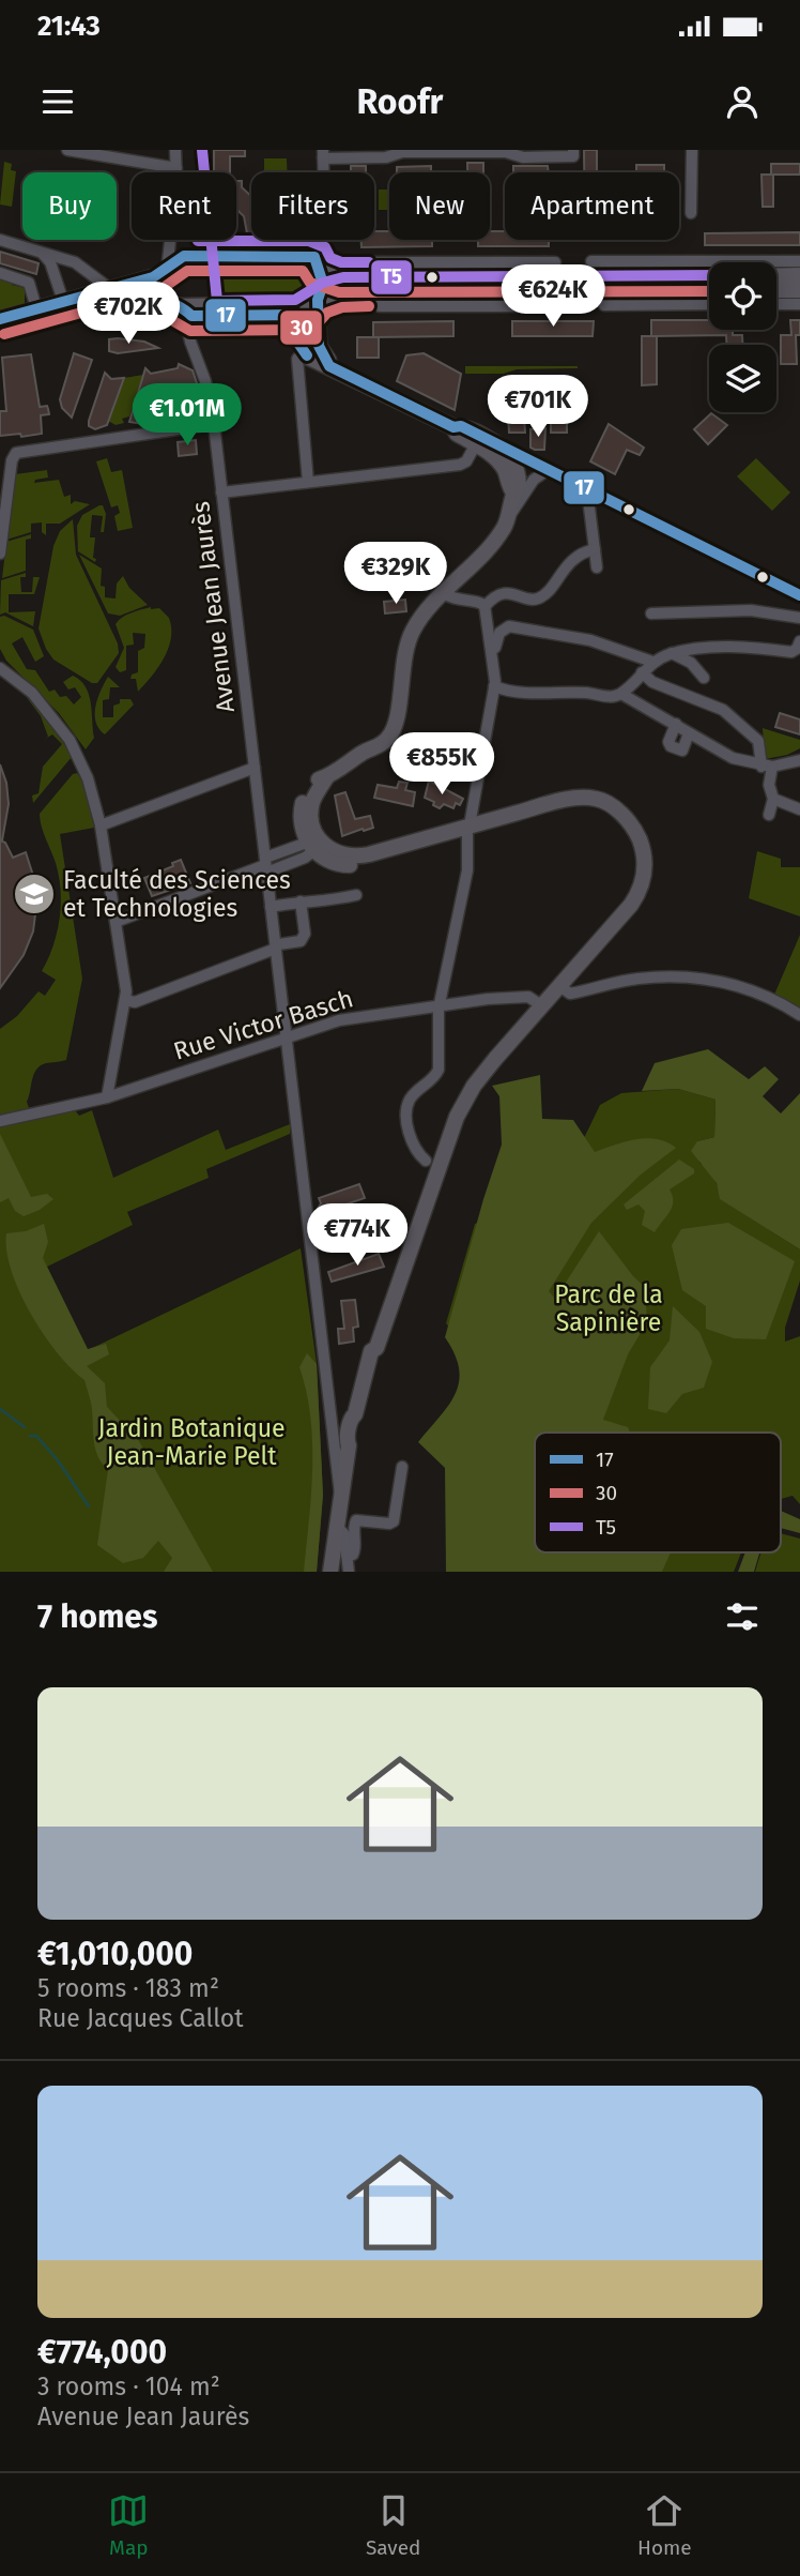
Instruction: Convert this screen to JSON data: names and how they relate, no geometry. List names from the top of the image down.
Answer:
{
  "streets": {
    "street": ["Avenue Jean Jaurès", "Rue Victor Basch"]
  },
  "crossings": [
    ["Avenue Jean Jaurès", "Rue Victor Basch"]
  ],
  "parks": ["Parc de la Sapinière", "Jardin Botanique Jean-Marie Pelt"],
  "places": {
    "school or university": ["Faculté des Sciences et Technologies"]
  },
  "lines": ["transit line T5", "transit line 17", "transit line 30"],
  "legend": ["17", "30", "T5"],
  "page": {
    "status": "21:43",
    "header": "Roofr",
    "chip": [
      "Buy",
      "Rent",
      "Filters",
      "New",
      "Apartment"
    ],
    "price": [
      "€624K",
      "€702K",
      "€701K",
      "€1.01M",
      "€329K",
      "€855K",
      "€774K"
    ],
    "heading": "7 homes",
    "list": [
      {
        "name": "€1,010,000",
        "note": "5 rooms · 183 m² · Rue Jacques Callot"
      },
      {
        "name": "€774,000",
        "note": "3 rooms · 104 m² · Avenue Jean Jaurès"
      }
    ],
    "tabs": ["Map", "Saved", "Home"]
  }
}
